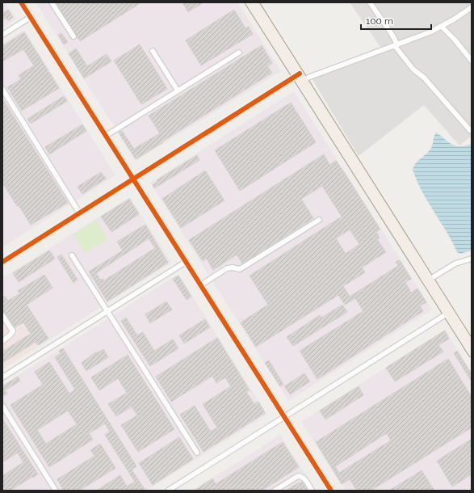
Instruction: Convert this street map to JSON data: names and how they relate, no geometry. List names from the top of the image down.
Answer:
{
  "scale_bar": "100 m"
}
